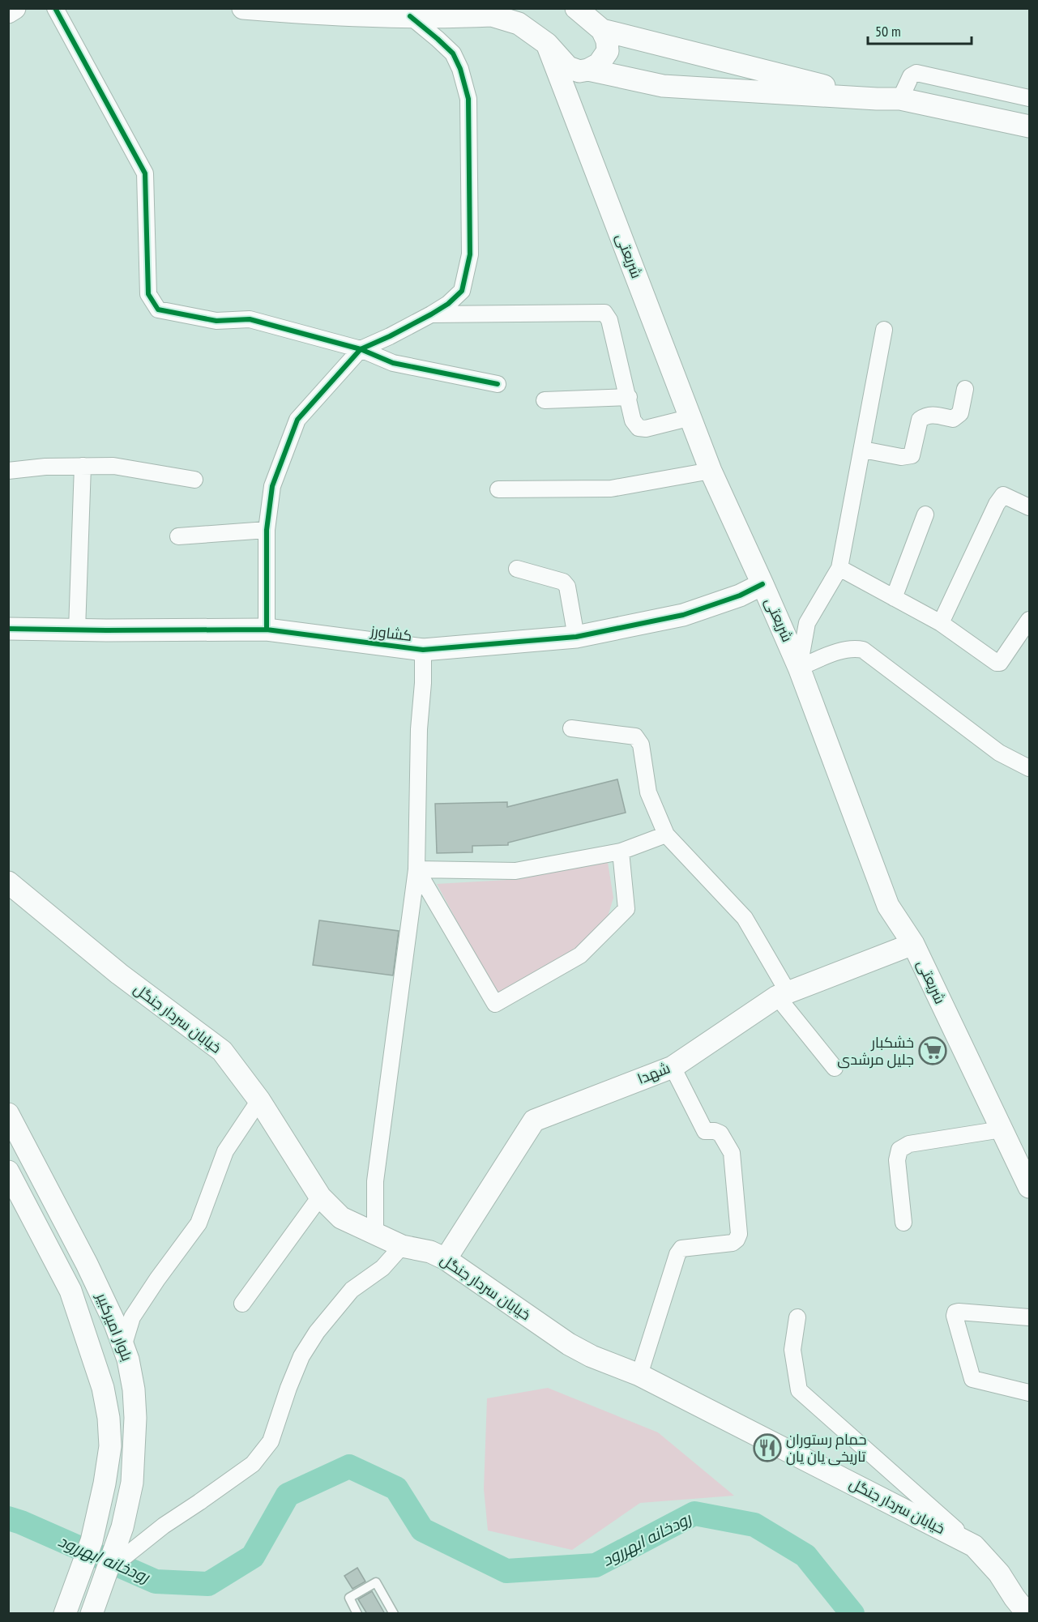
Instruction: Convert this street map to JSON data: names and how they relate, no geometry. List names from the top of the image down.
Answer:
{
  "streets": {
    "main road": [
      "شریعتی",
      "کشاورز",
      "خیابان سردار جنگل",
      "شهدا",
      "بلوار امیرکبیر"
    ]
  },
  "crossings": [
    ["شریعتی", "کشاورز"],
    ["شریعتی", "شهدا"],
    ["خیابان سردار جنگل", "شهدا"]
  ],
  "water": ["رودخانه ابهررود"],
  "places": {
    "supermarket": ["خشکبار جلیل مرشدی"],
    "restaurant": ["حمام رستوران تاریخی یان یان"]
  },
  "scale_bar": "50 m"
}
